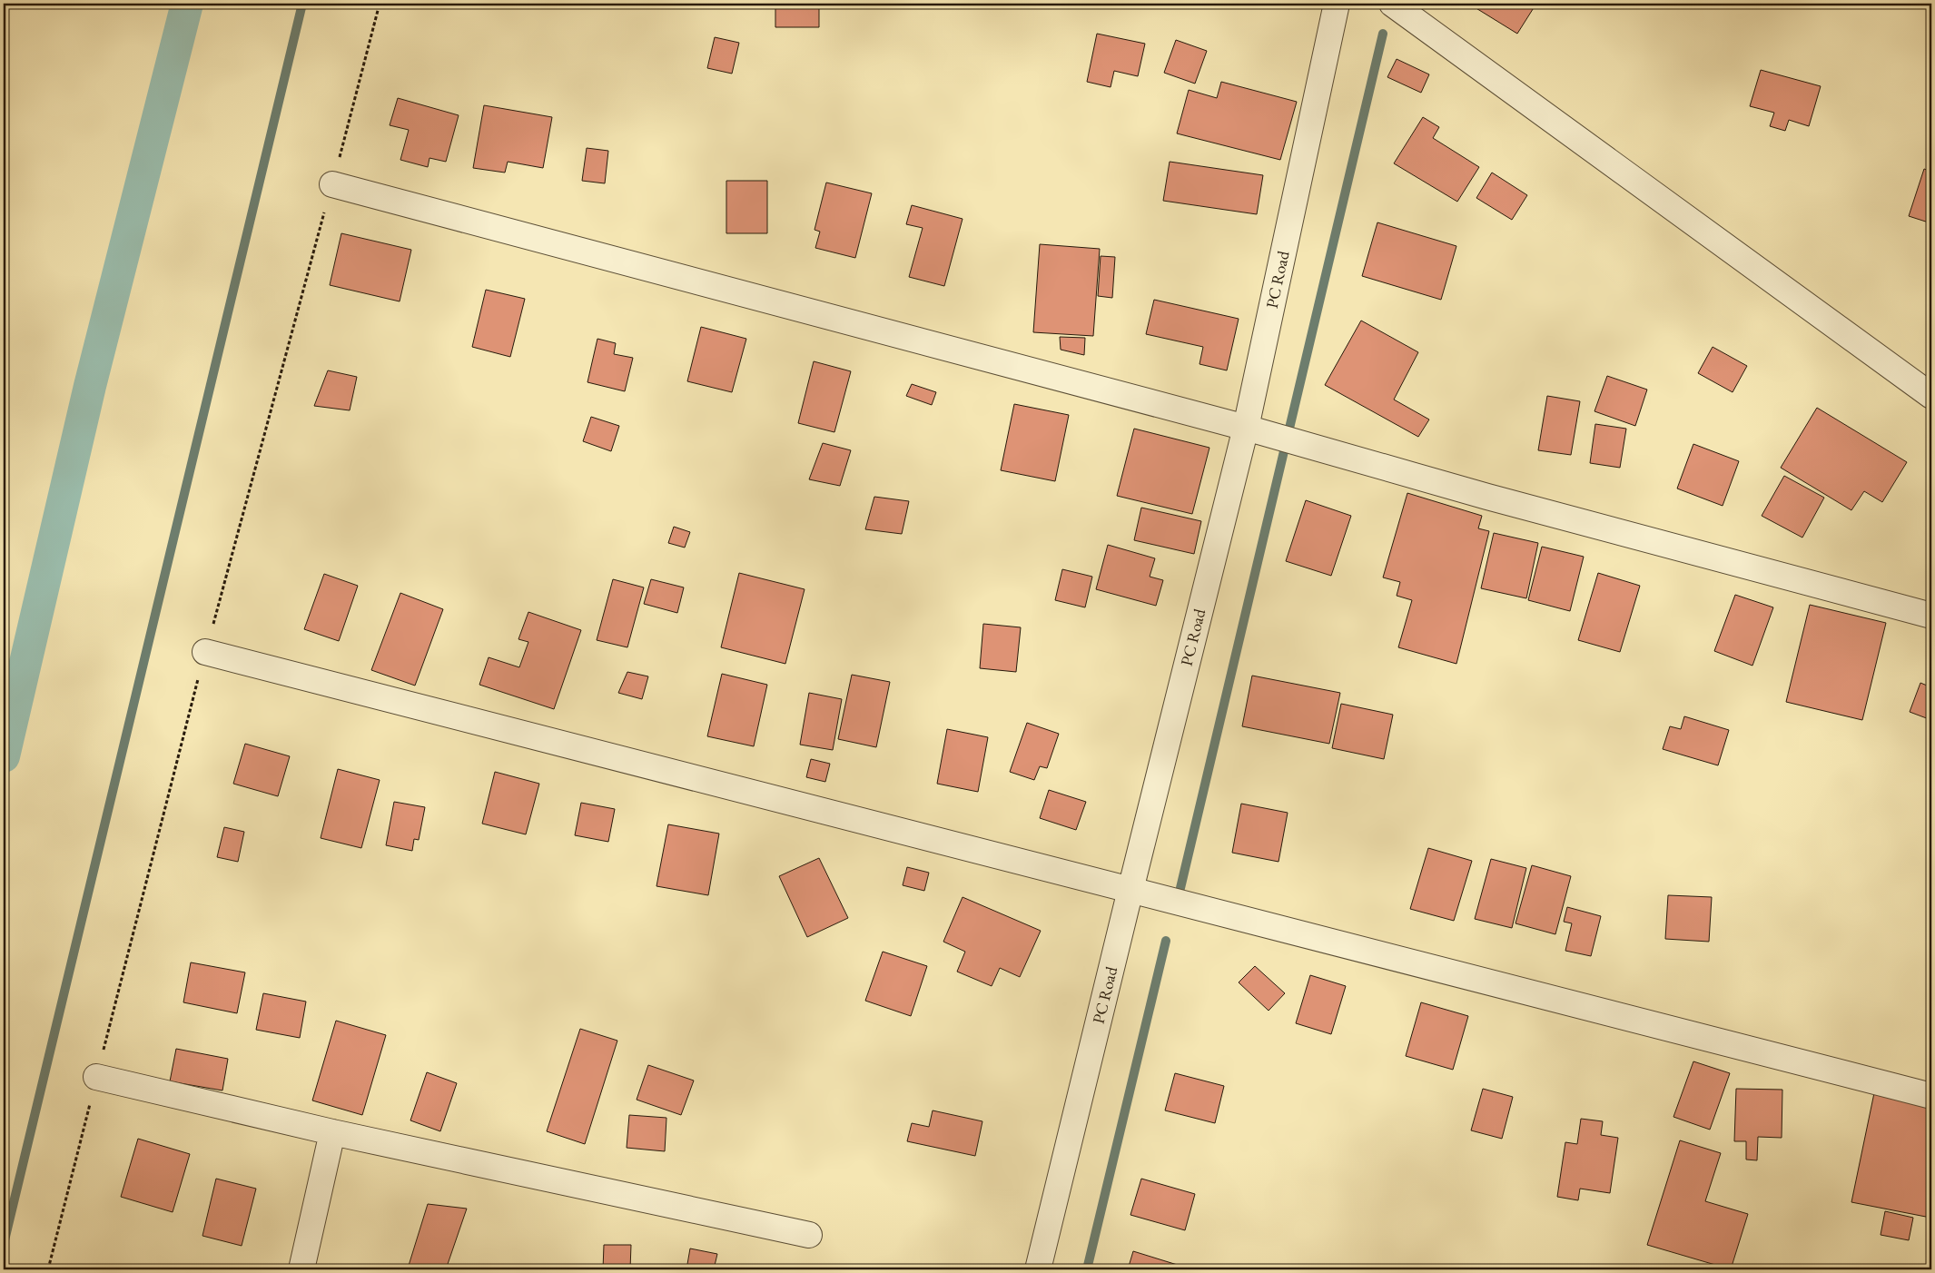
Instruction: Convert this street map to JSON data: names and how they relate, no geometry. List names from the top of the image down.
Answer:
{
  "streets": {
    "street": ["PC Road"]
  }
}
